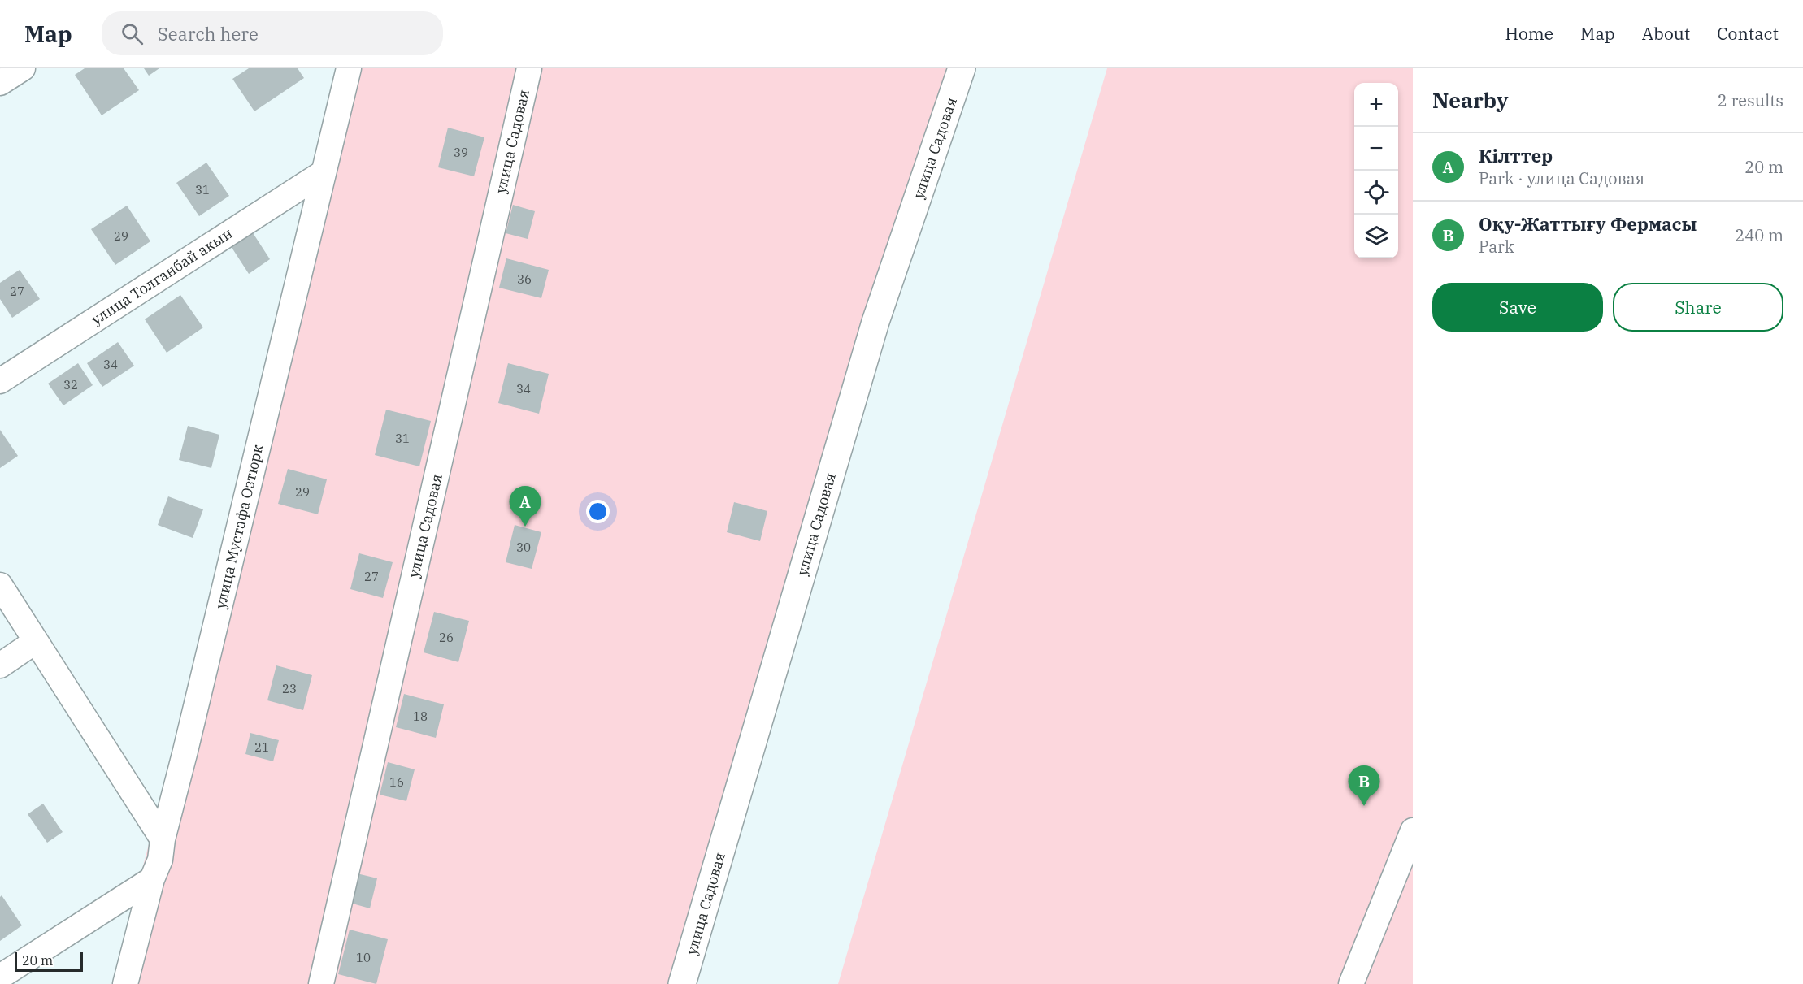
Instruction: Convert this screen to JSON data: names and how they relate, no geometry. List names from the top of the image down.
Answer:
{
  "streets": {
    "street": ["улица Садовая", "улица Толганбай акын", "улица Мустафа Озтюрк"]
  },
  "crossings": [
    ["улица Толганбай акын", "улица Мустафа Озтюрк"]
  ],
  "house_numbers": [
    "39",
    "31",
    "29",
    "36",
    "27",
    "34",
    "32",
    "34",
    "31",
    "29",
    "30",
    "27",
    "26",
    "23",
    "18",
    "21",
    "16",
    "10"
  ],
  "scale_bar": "20 m",
  "page": {
    "header": "Map",
    "search": "Search here",
    "nav": [
      "Home",
      "Map",
      "About",
      "Contact"
    ],
    "heading": ["Nearby", "2 results"],
    "map_buttons": ["+", "−"],
    "list": [
      {
        "mark": "A",
        "name": "Кілттер",
        "note": "Park · улица Садовая",
        "value": "20 m"
      },
      {
        "mark": "B",
        "name": "Оқу-Жаттығу Фермасы",
        "note": "Park",
        "value": "240 m"
      }
    ],
    "buttons": ["Save", "Share"],
    "pins": ["A", "B"],
    "scale": "20 m"
  }
}
